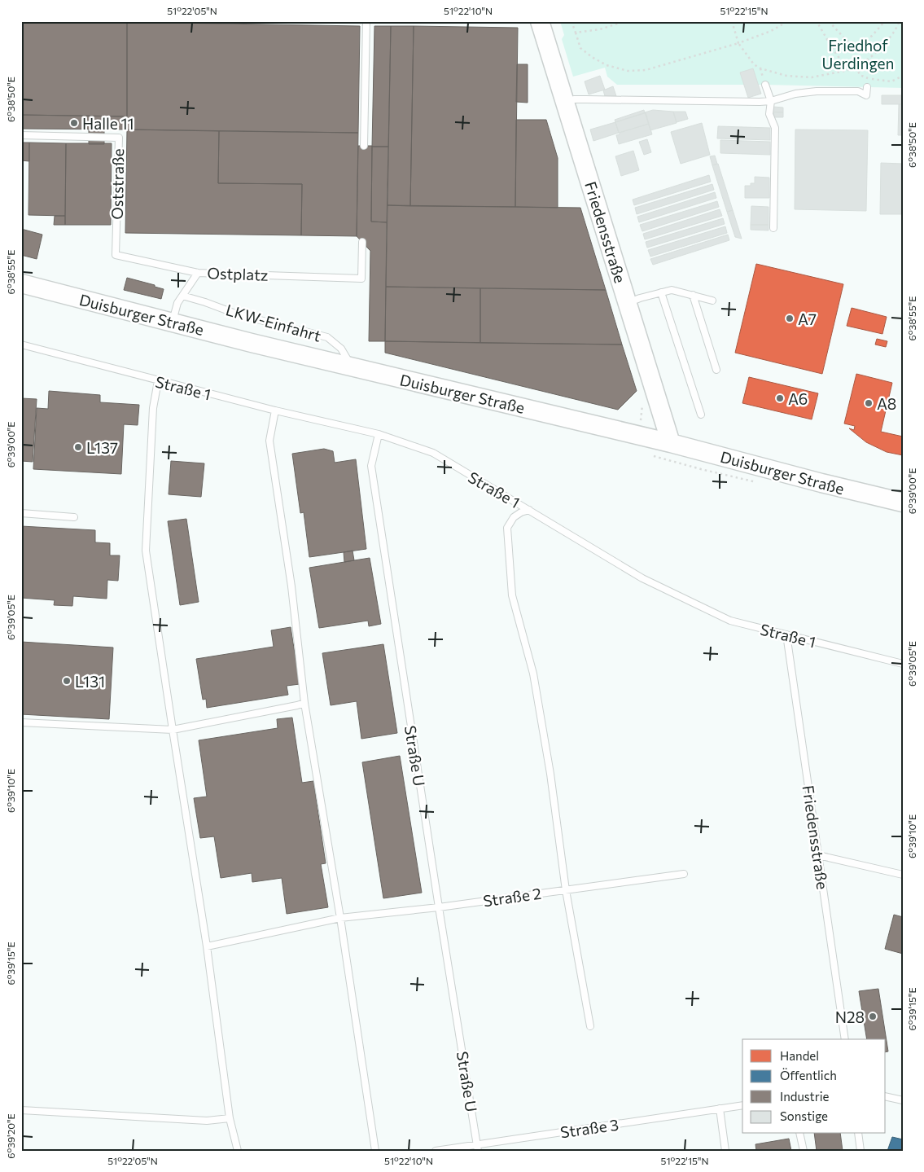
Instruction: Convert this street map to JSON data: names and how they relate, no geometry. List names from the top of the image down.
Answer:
{
  "streets": {
    "main road": ["Friedensstraße", "Duisburger Straße"],
    "lane": [
      "Oststraße",
      "Ostplatz",
      "LKW-Einfahrt",
      "Straße 1",
      "Straße U",
      "Straße 2",
      "Straße 3"
    ]
  },
  "crossings": [
    ["Oststraße", "Ostplatz"],
    ["Friedensstraße", "Duisburger Straße"],
    ["Friedensstraße", "Straße 1"],
    ["Duisburger Straße", "LKW-Einfahrt"],
    ["Straße 1", "Straße U"],
    ["Straße U", "Straße 2"],
    ["Straße U", "Straße 3"]
  ],
  "parks": ["Friedhof Uerdingen"],
  "places": [
    "Halle 11",
    "A7",
    "A6",
    "A8",
    "L137",
    "L131",
    "N28"
  ],
  "legend": [
    "Handel",
    "Öffentlich",
    "Industrie",
    "Sonstige"
  ],
  "coordinates": [
    "51°22'05\"N",
    "51°22'10\"N",
    "51°22'15\"N",
    "6°38'50\"E",
    "6°38'55\"E",
    "6°39'00\"E",
    "6°39'05\"E",
    "6°39'10\"E",
    "6°39'15\"E",
    "6°39'20\"E"
  ]
}
